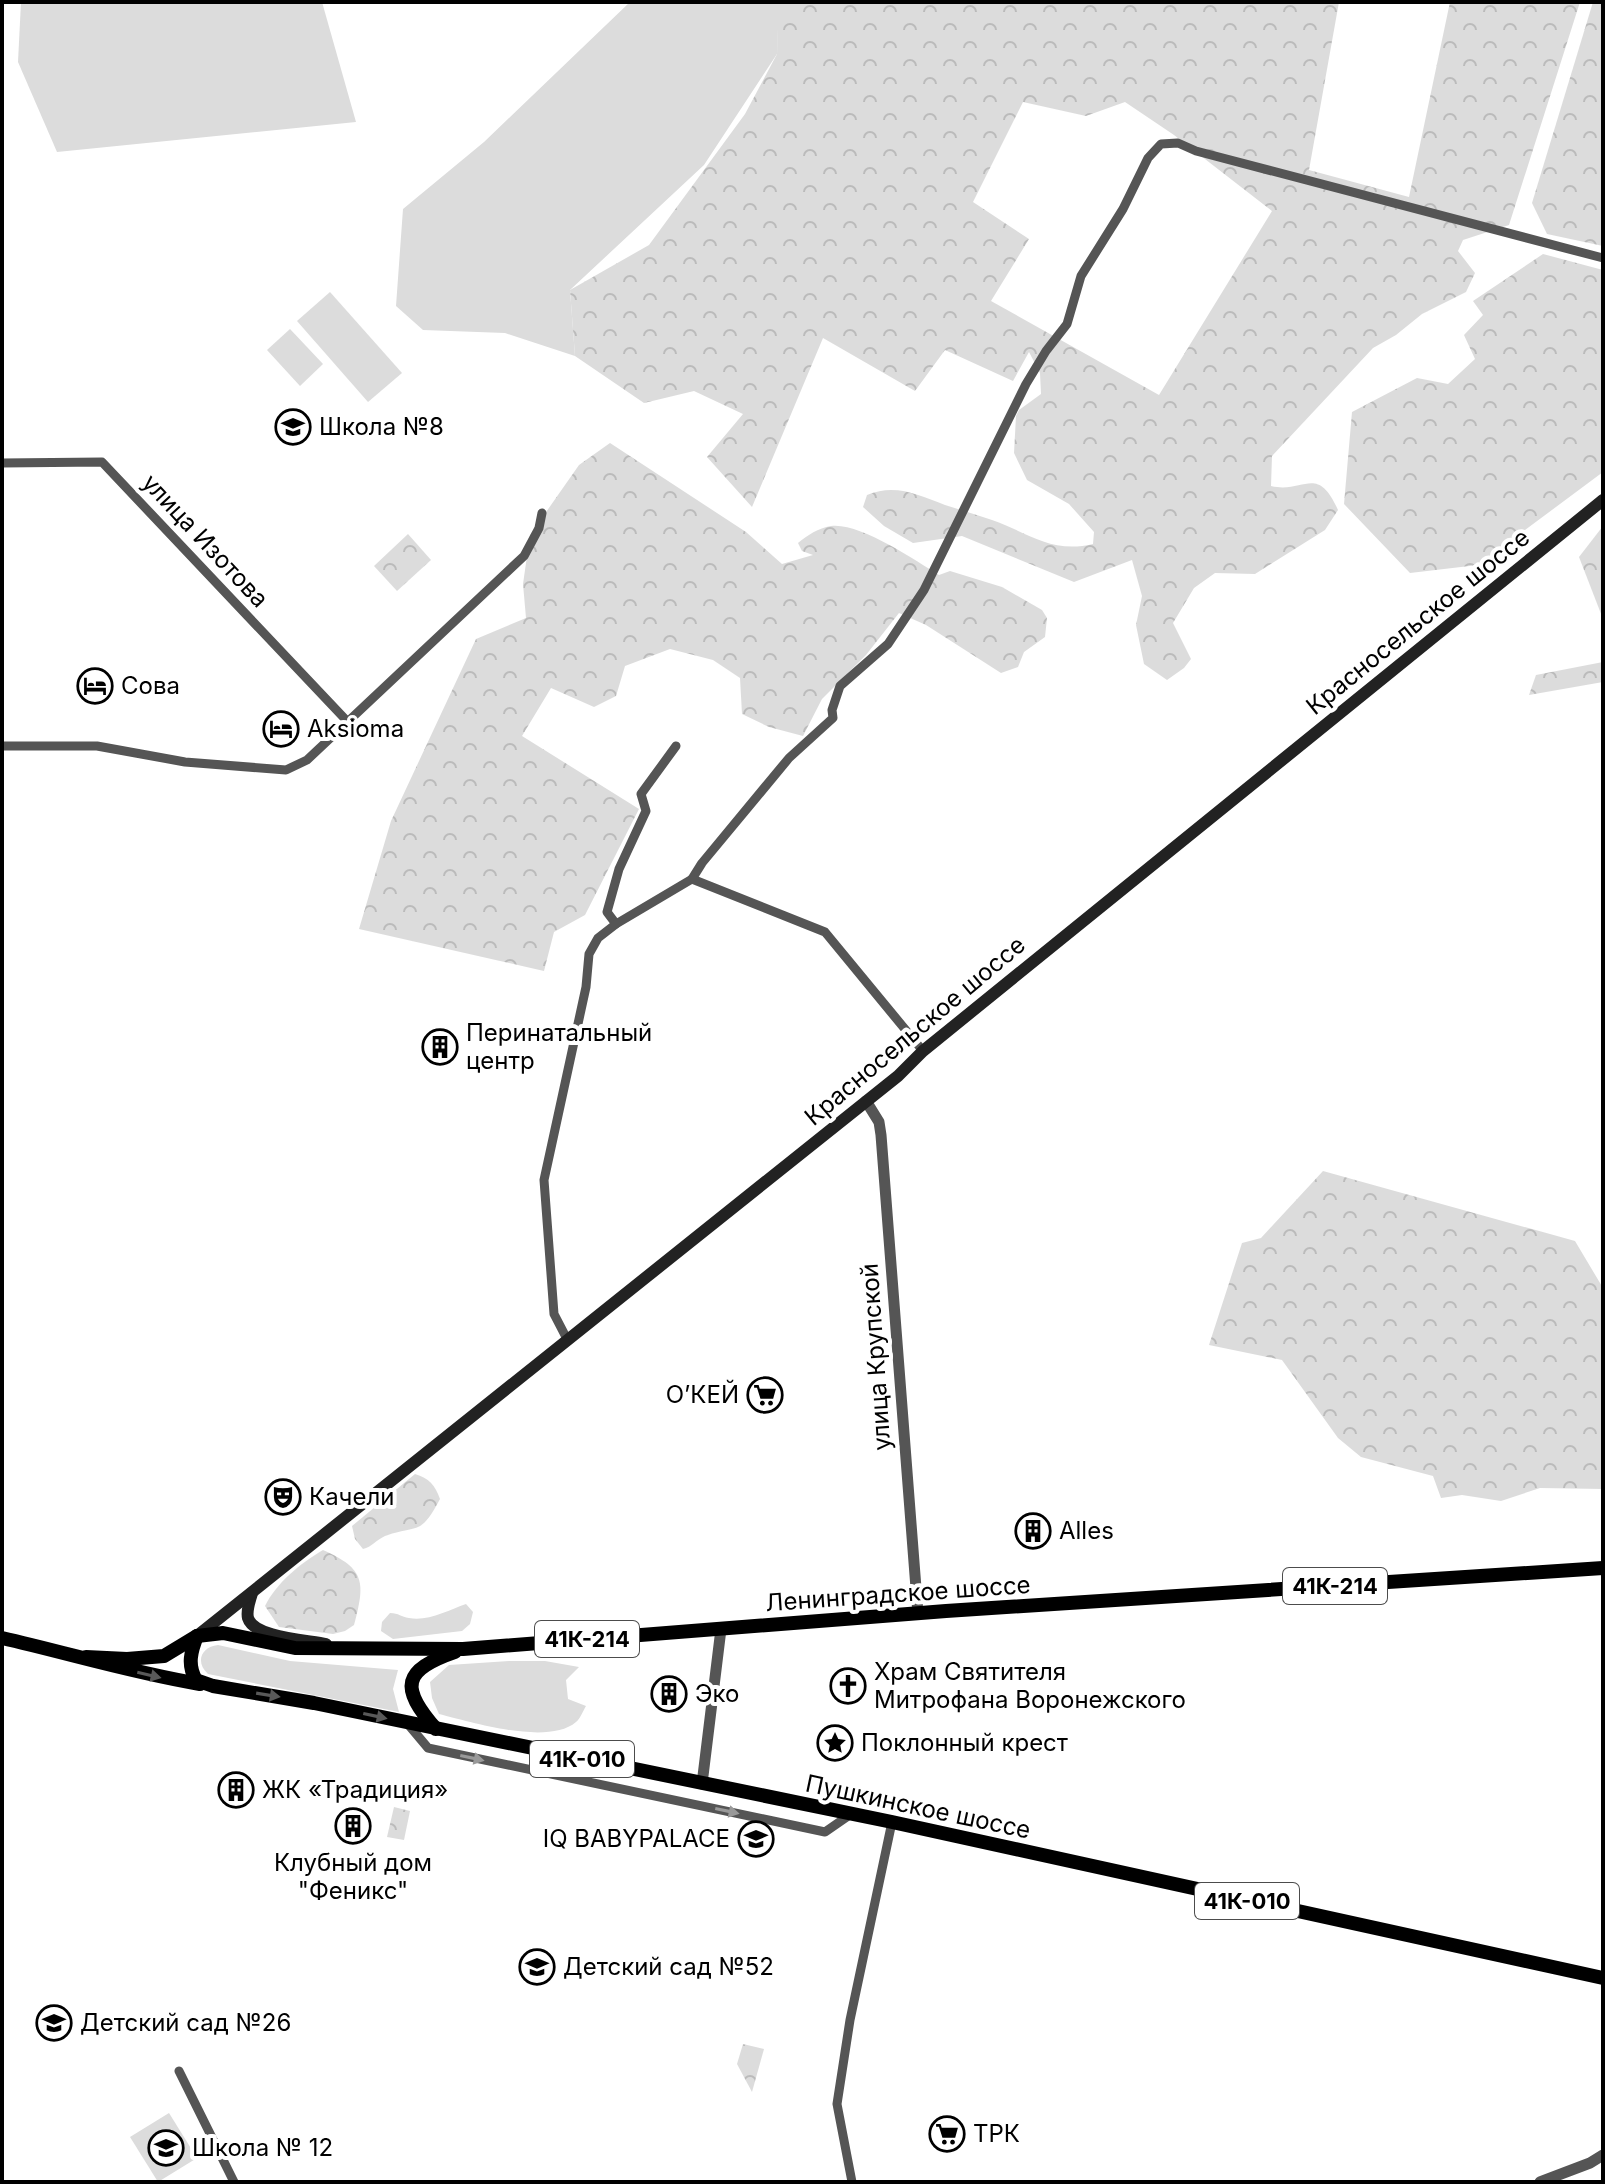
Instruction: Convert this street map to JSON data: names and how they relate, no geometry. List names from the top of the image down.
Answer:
{
  "streets": {
    "main road": [
      "Красносельское шоссе",
      "41К-214",
      "Ленинградское шоссе",
      "41К-010",
      "Пушкинское шоссе"
    ],
    "street": ["улица Изотова", "улица Крупской"]
  },
  "crossings": [
    ["Красносельское шоссе", "улица Крупской"],
    ["Красносельское шоссе", "Ленинградское шоссе"],
    ["улица Крупской", "Ленинградское шоссе"]
  ],
  "places": {
    "school or university": [
      "Школа №8",
      "IQ BABYPALACE",
      "Детский сад №52",
      "Детский сад №26",
      "Школа № 12"
    ],
    "hotel": ["Сова", "Aksioma"],
    "building": [
      "Перинатальный центр",
      "Alles",
      "Эко",
      "ЖК «Традиция»",
      "Клубный дом \"Феникс\""
    ],
    "supermarket": ["О’КЕЙ", "ТРК"],
    "theatre": ["Качели"],
    "church": ["Храм Святителя Митрофана Воронежского"],
    "place": ["Поклонный крест"]
  }
}
